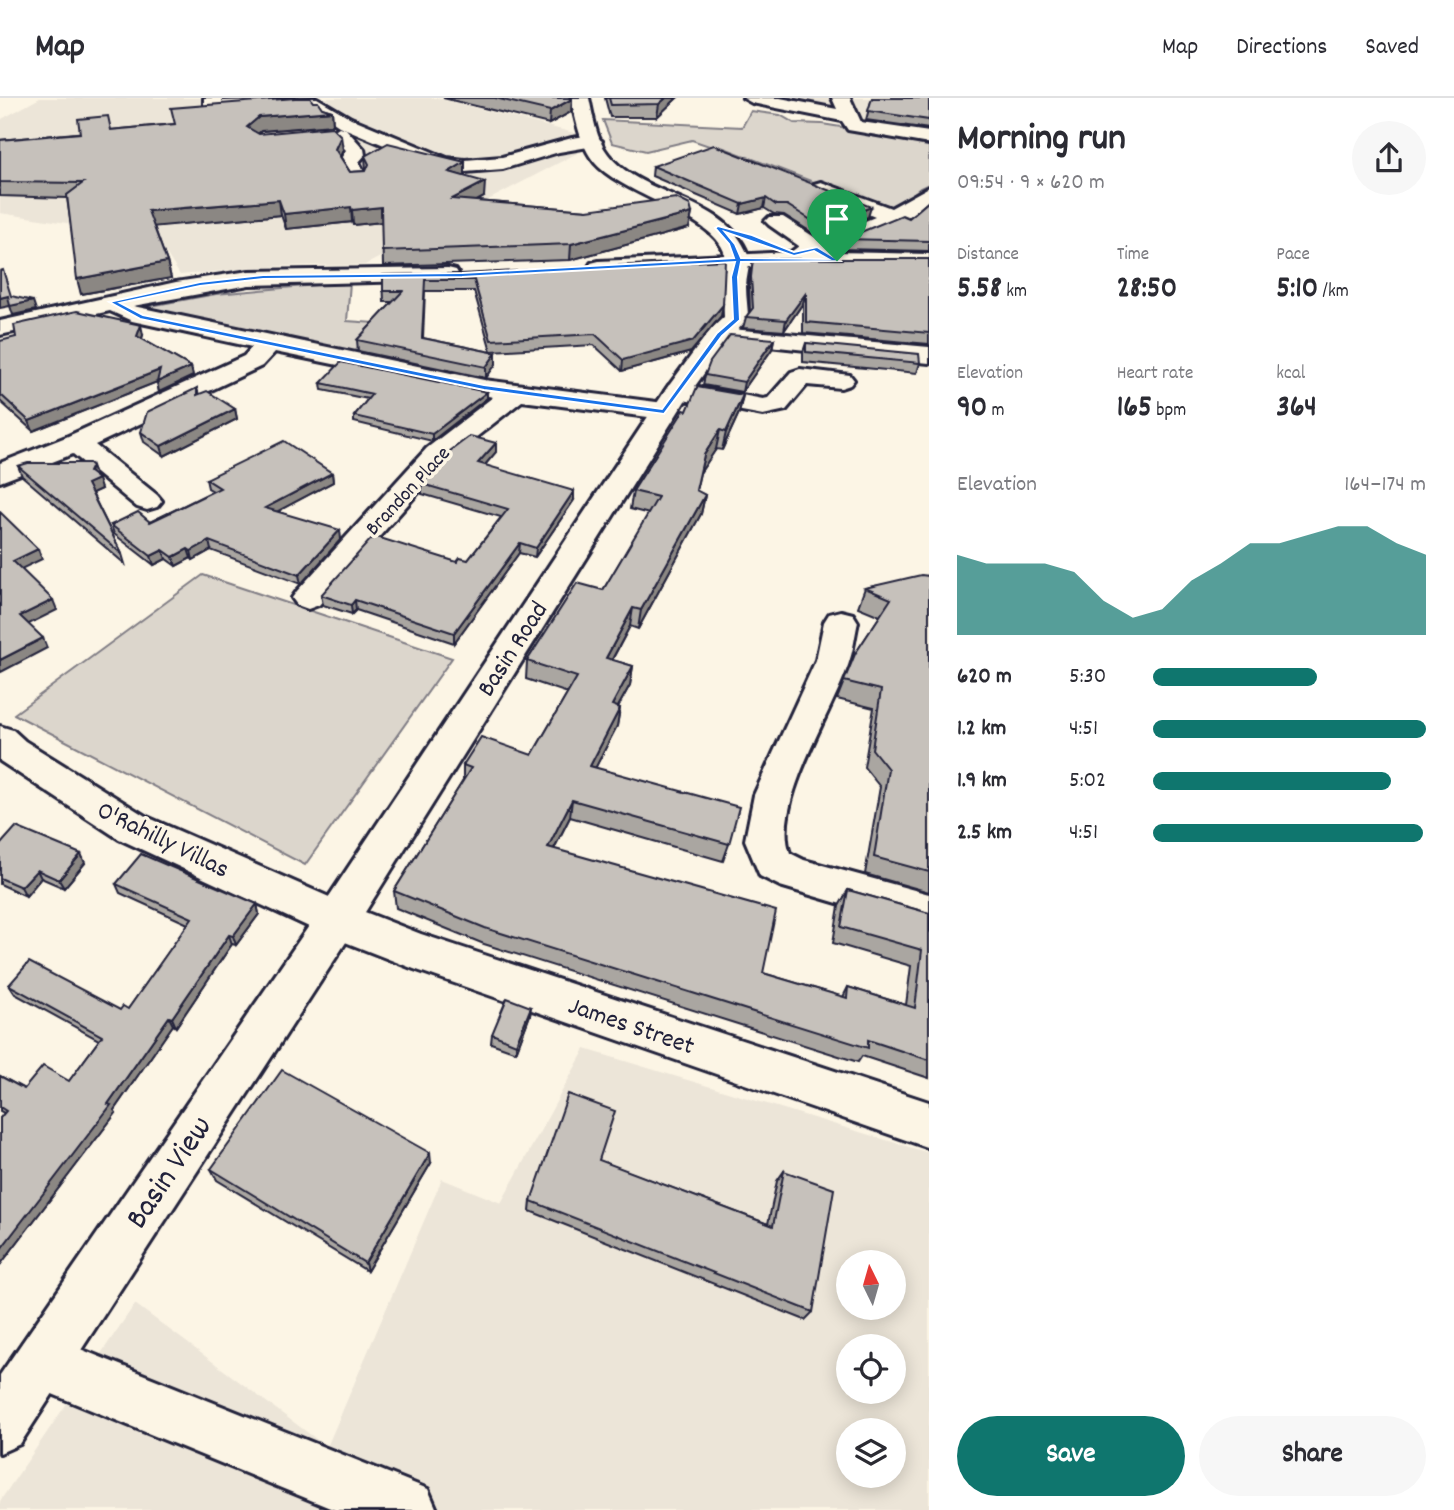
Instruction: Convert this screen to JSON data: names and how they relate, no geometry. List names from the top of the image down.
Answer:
{
  "streets": {
    "street": [
      "Brandon Place",
      "Basin Road",
      "O'Rahilly Villas",
      "James Street",
      "Basin View"
    ]
  },
  "crossings": [
    ["Basin Road", "O'Rahilly Villas"],
    ["Basin Road", "James Street"],
    ["Basin Road", "Basin View"],
    ["O'Rahilly Villas", "James Street"],
    ["O'Rahilly Villas", "Basin View"],
    ["James Street", "Basin View"]
  ],
  "north": "top",
  "page": {
    "header": "Map",
    "nav": ["Map", "Directions", "Saved"],
    "heading": ["Morning run", "09:54 · 9 × 620 m"],
    "stats": [
      ["Distance", "5.58 km"],
      ["Time", "28:50"],
      ["Pace", "5:10 /km"],
      ["Elevation", "90 m"],
      ["Heart rate", "165 bpm"],
      ["kcal", "364"]
    ],
    "chart": ["Elevation", "164–174 m"],
    "list": [
      {
        "name": "620 m",
        "note": "5:30"
      },
      {
        "name": "1.2 km",
        "note": "4:51"
      },
      {
        "name": "1.9 km",
        "note": "5:02"
      },
      {
        "name": "2.5 km",
        "note": "4:51"
      }
    ],
    "buttons": ["Save", "Share"]
  }
}
